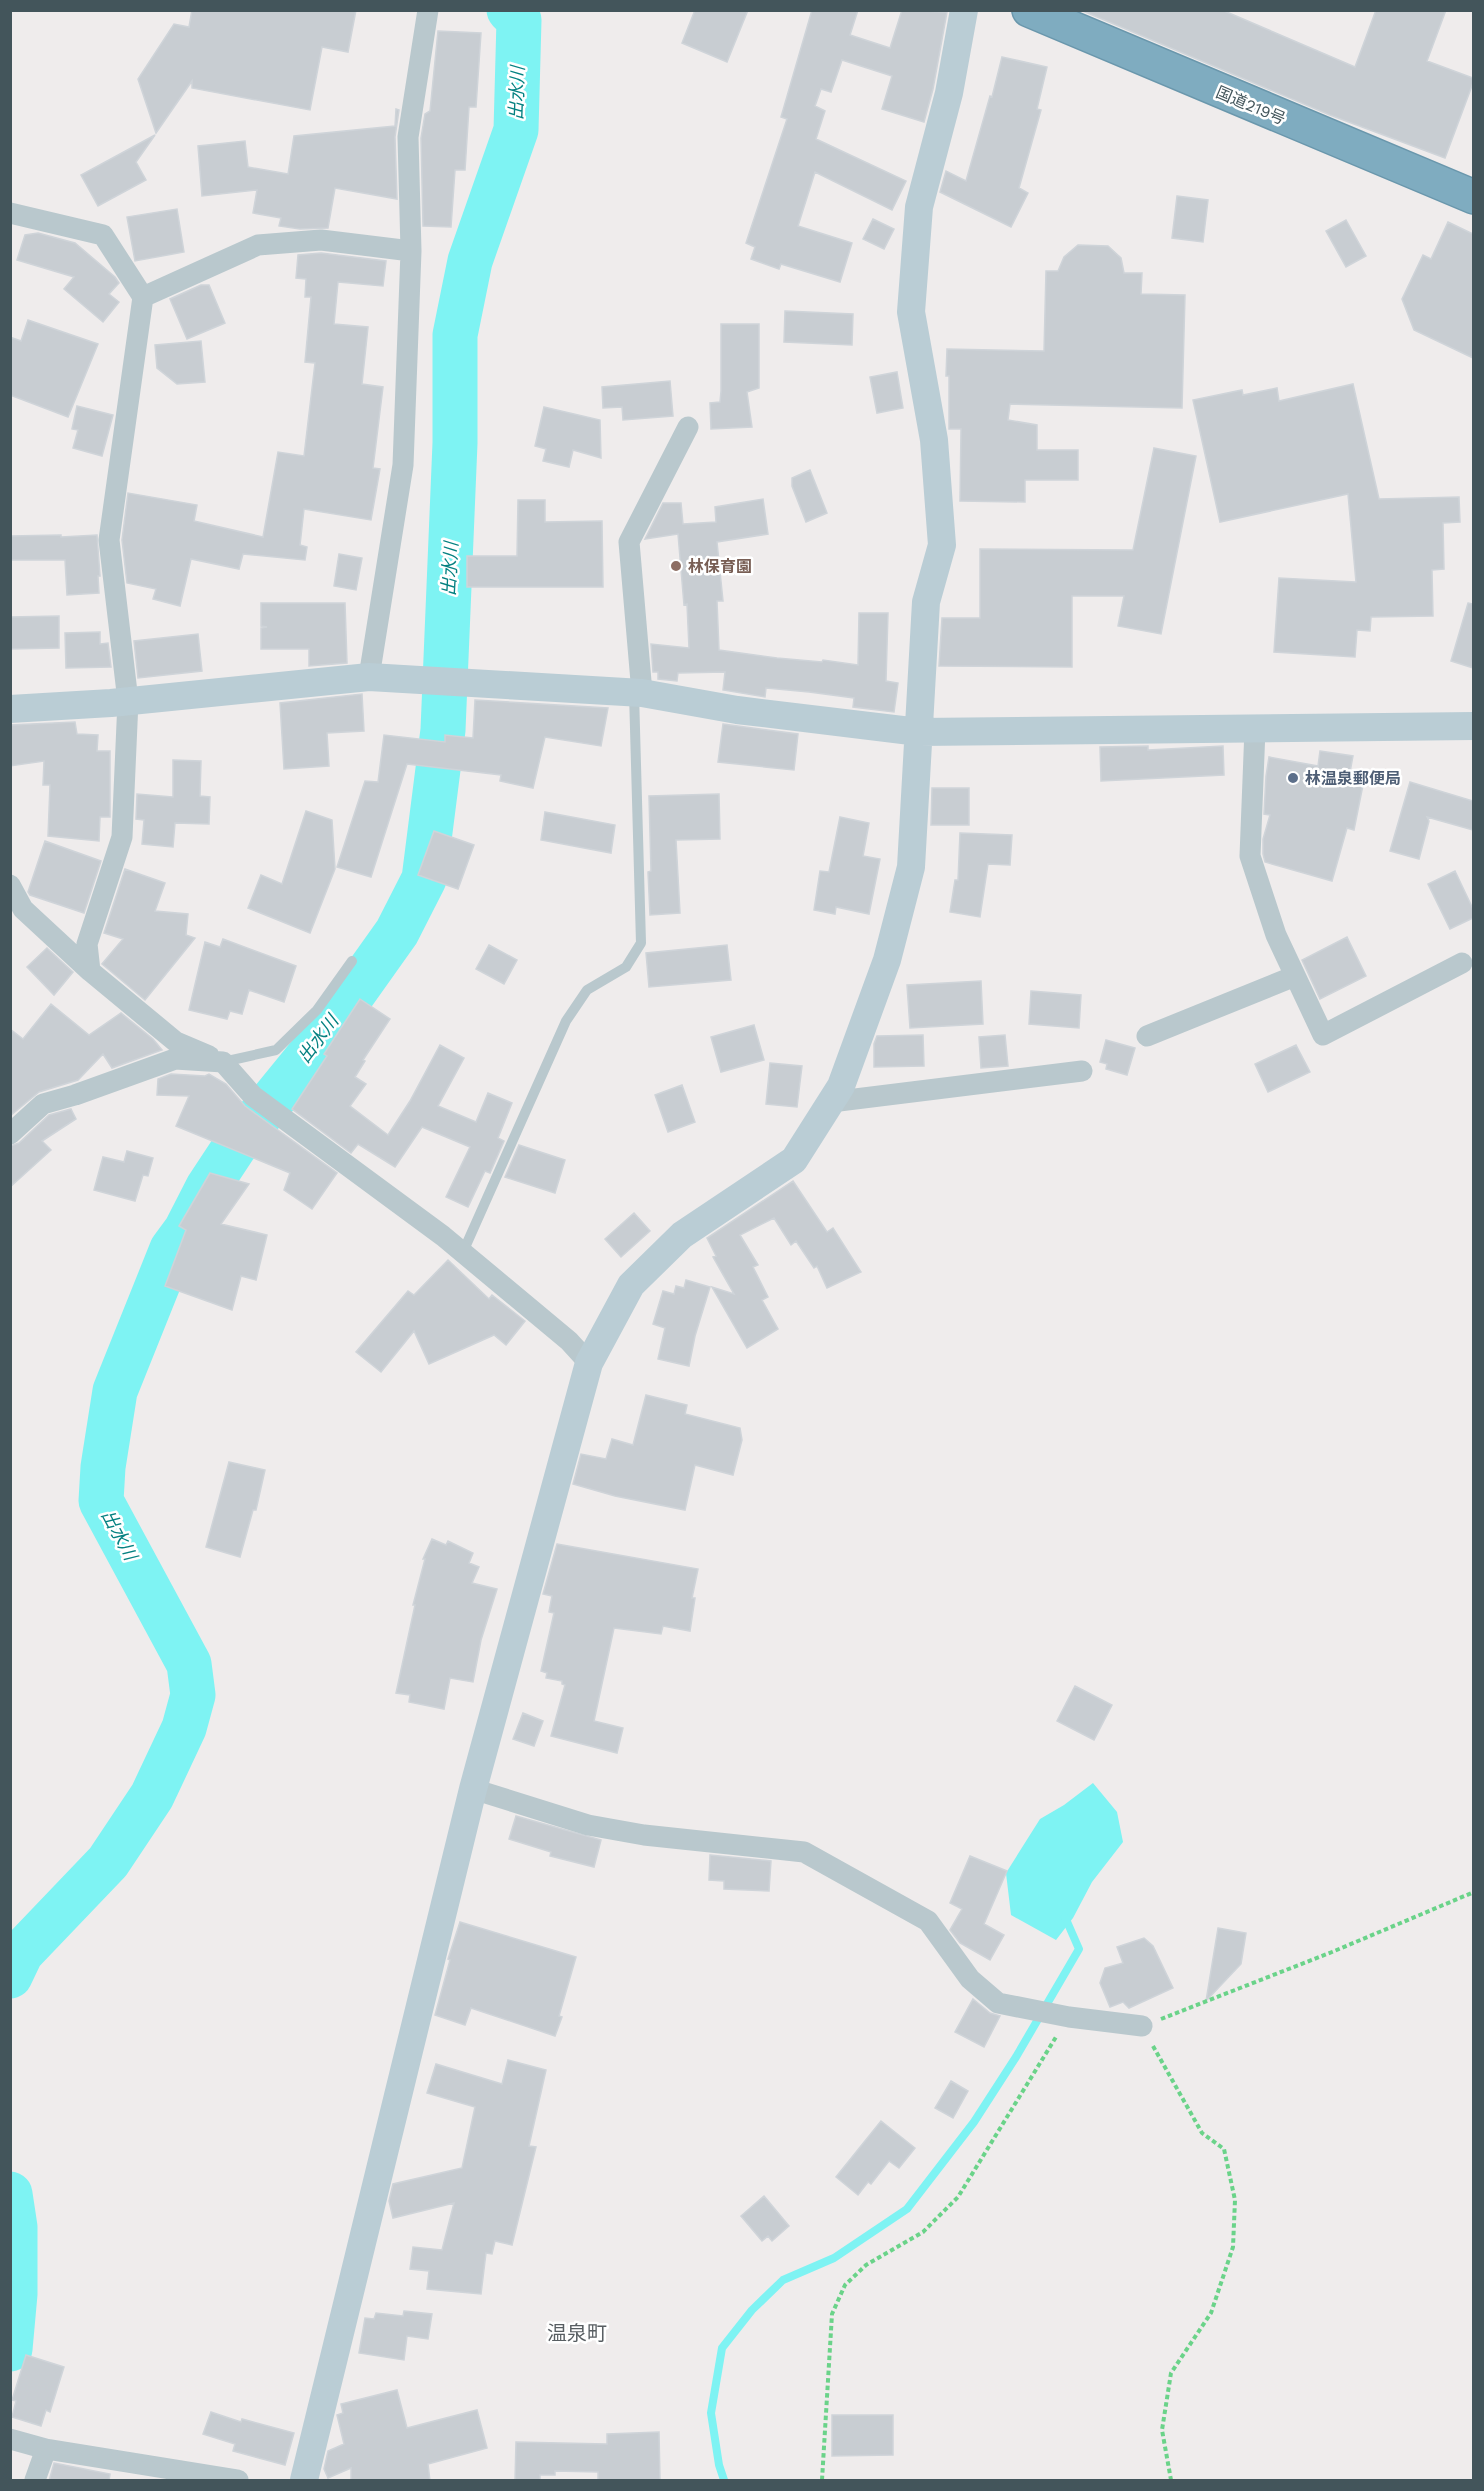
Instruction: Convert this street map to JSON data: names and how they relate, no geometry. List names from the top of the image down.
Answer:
{
  "streets": {
    "highway": ["国道219号"]
  },
  "districts": ["温泉町"],
  "water": ["出水川"],
  "places": ["林保育園", "林温泉郵便局"]
}
